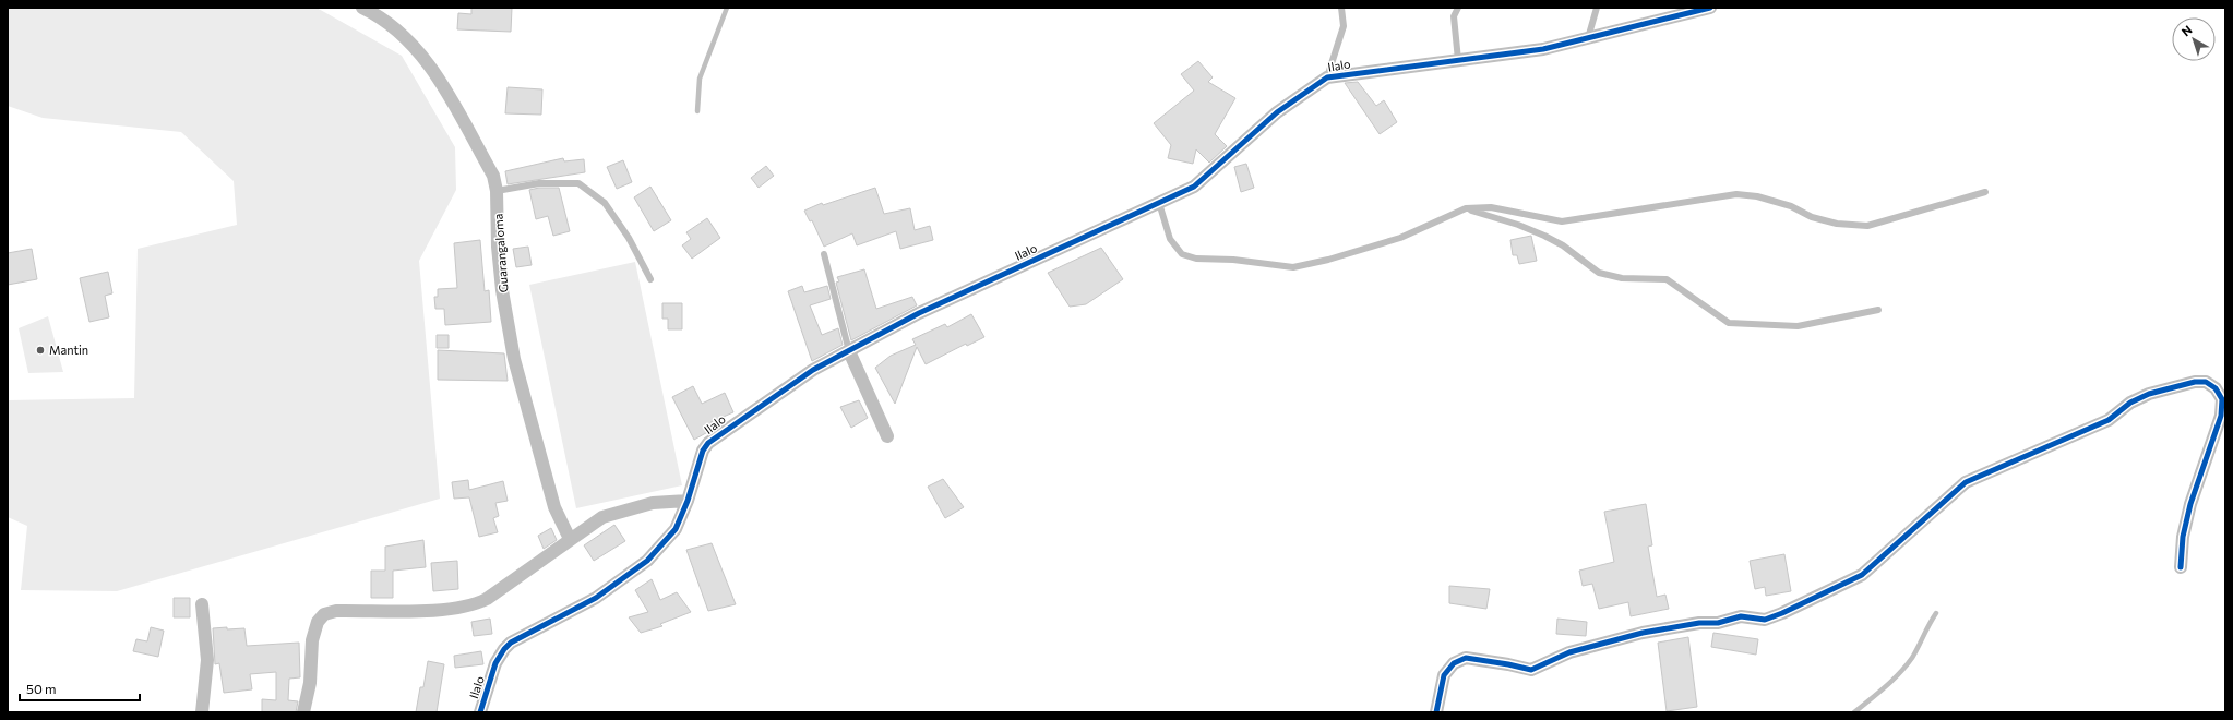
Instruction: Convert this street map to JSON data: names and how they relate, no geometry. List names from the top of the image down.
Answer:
{
  "streets": {
    "street": ["Ilalo", "Guarangaloma"]
  },
  "places": ["Mantin"],
  "scale_bar": "50 m",
  "north": "top left"
}
